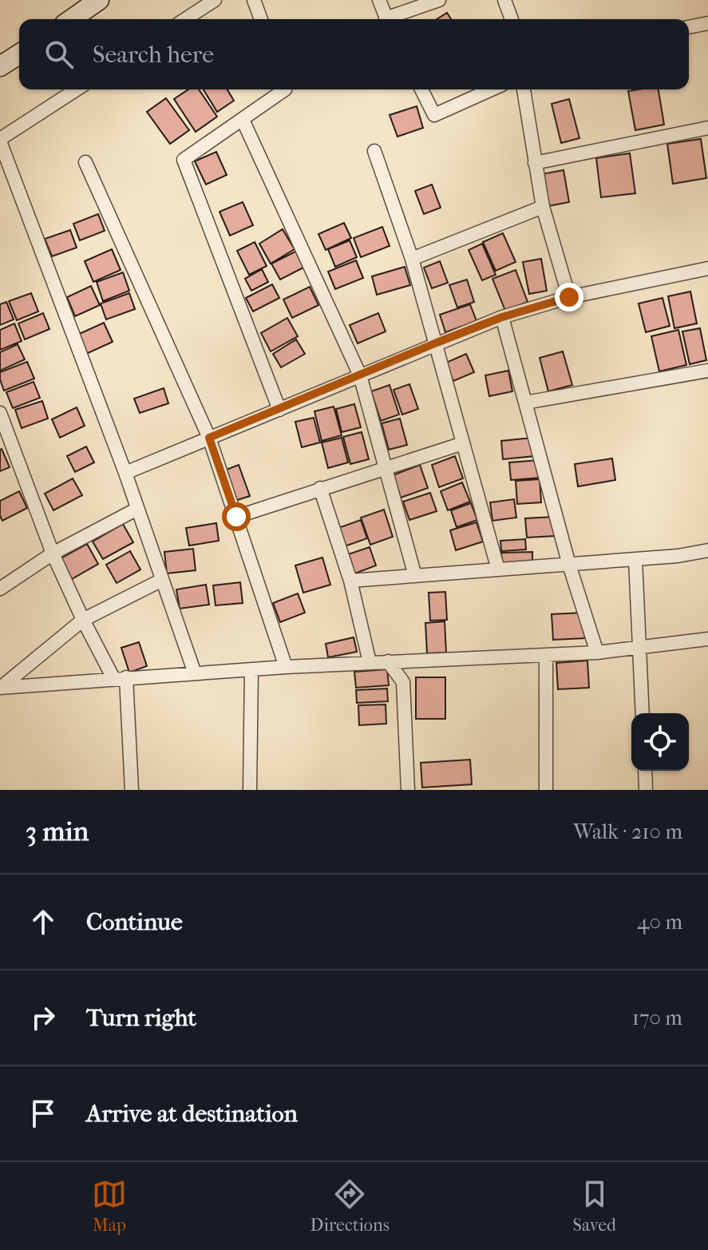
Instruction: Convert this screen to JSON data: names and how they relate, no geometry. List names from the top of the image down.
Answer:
{
  "page": {
    "search": "Search here",
    "heading": ["3 min", "Walk · 210 m"],
    "list": [
      ["Continue", "40 m"],
      ["Turn right", "170 m"],
      "Arrive at destination"
    ],
    "nav": ["Map", "Directions", "Saved"]
  }
}
